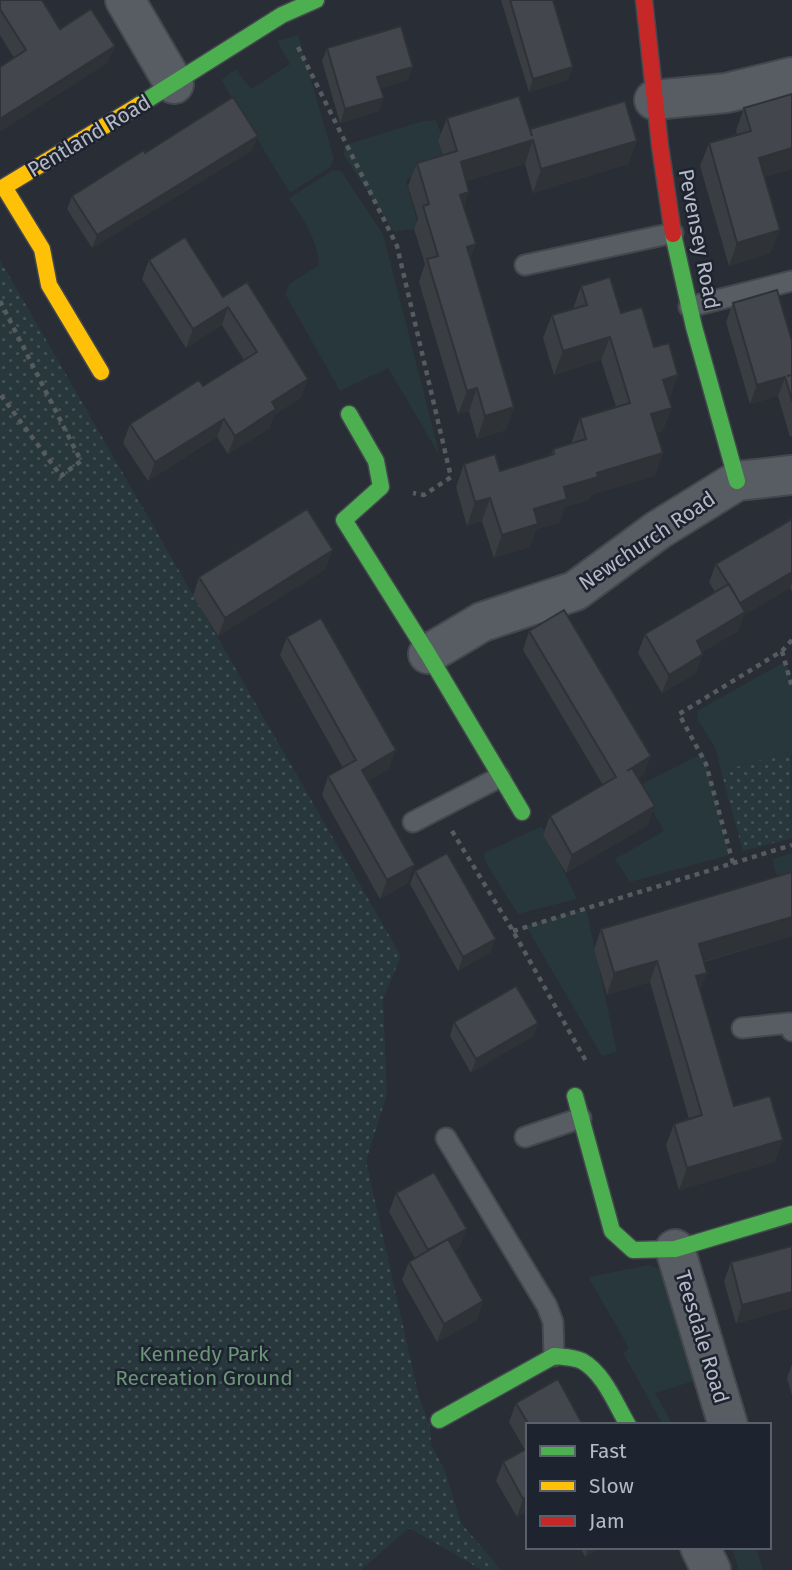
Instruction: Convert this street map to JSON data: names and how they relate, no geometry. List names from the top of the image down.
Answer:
{
  "streets": {
    "street": [
      "Pentland Road",
      "Pevensey Road",
      "Newchurch Road",
      "Teesdale Road"
    ]
  },
  "crossings": [
    ["Pevensey Road", "Newchurch Road"]
  ],
  "parks": ["Kennedy Park Recreation Ground"],
  "legend": ["Fast", "Slow", "Jam"]
}
